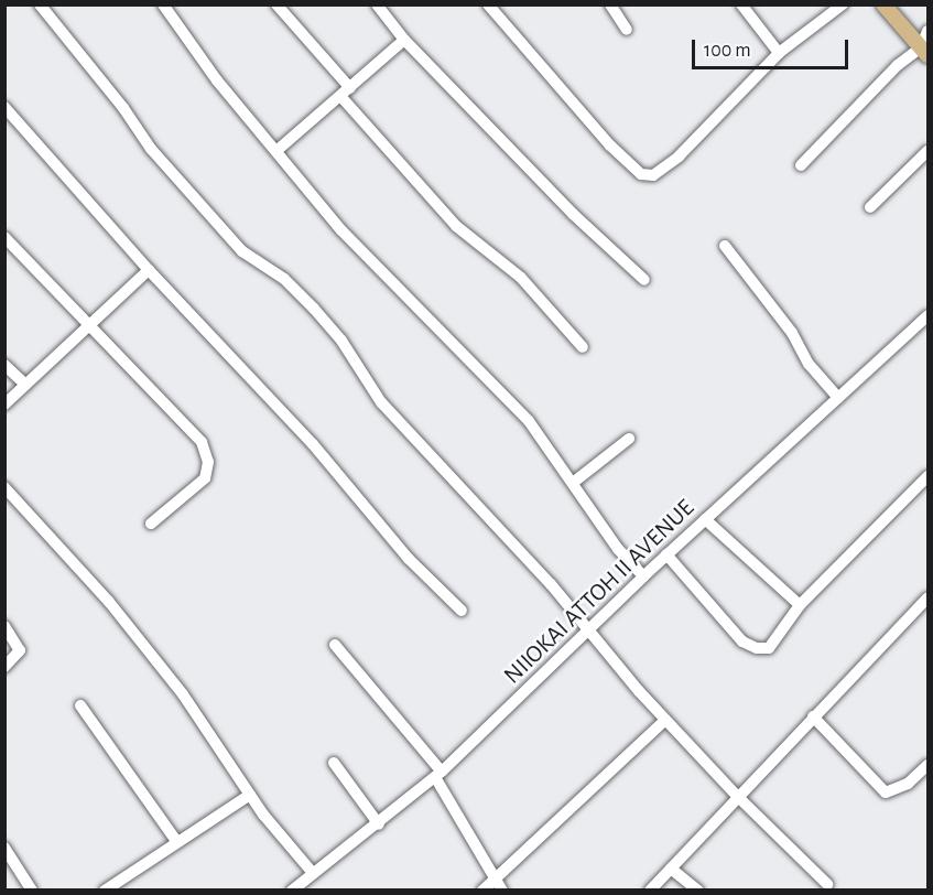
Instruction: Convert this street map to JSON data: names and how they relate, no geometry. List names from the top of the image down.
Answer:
{
  "streets": {
    "street": ["NIIOKAI ATTOH II AVENUE"]
  },
  "scale_bar": "100 m"
}
